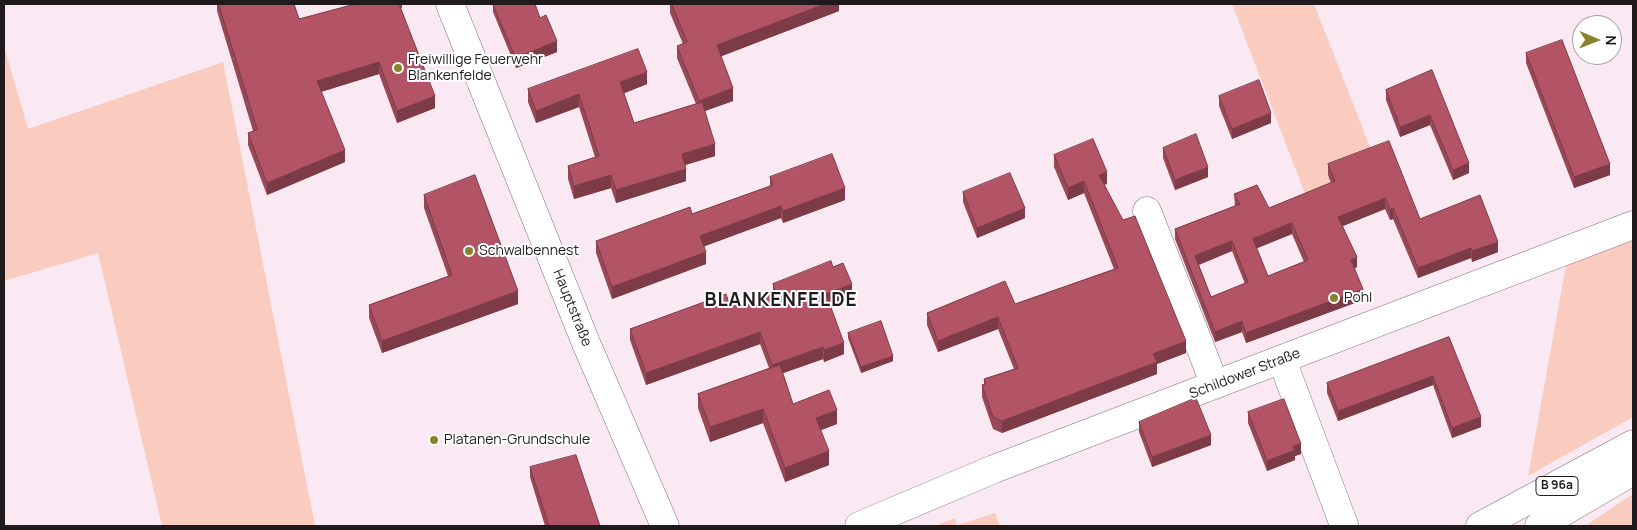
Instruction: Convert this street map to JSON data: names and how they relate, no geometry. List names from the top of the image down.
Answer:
{
  "streets": {
    "street": ["Hauptstraße", "Schildower Straße", "B 96a"]
  },
  "districts": ["BLANKENFELDE"],
  "places": [
    "Freiwillige Feuerwehr Blankenfelde",
    "Schwalbennest",
    "Pohl",
    "Platanen-Grundschule"
  ],
  "north": "right"
}
